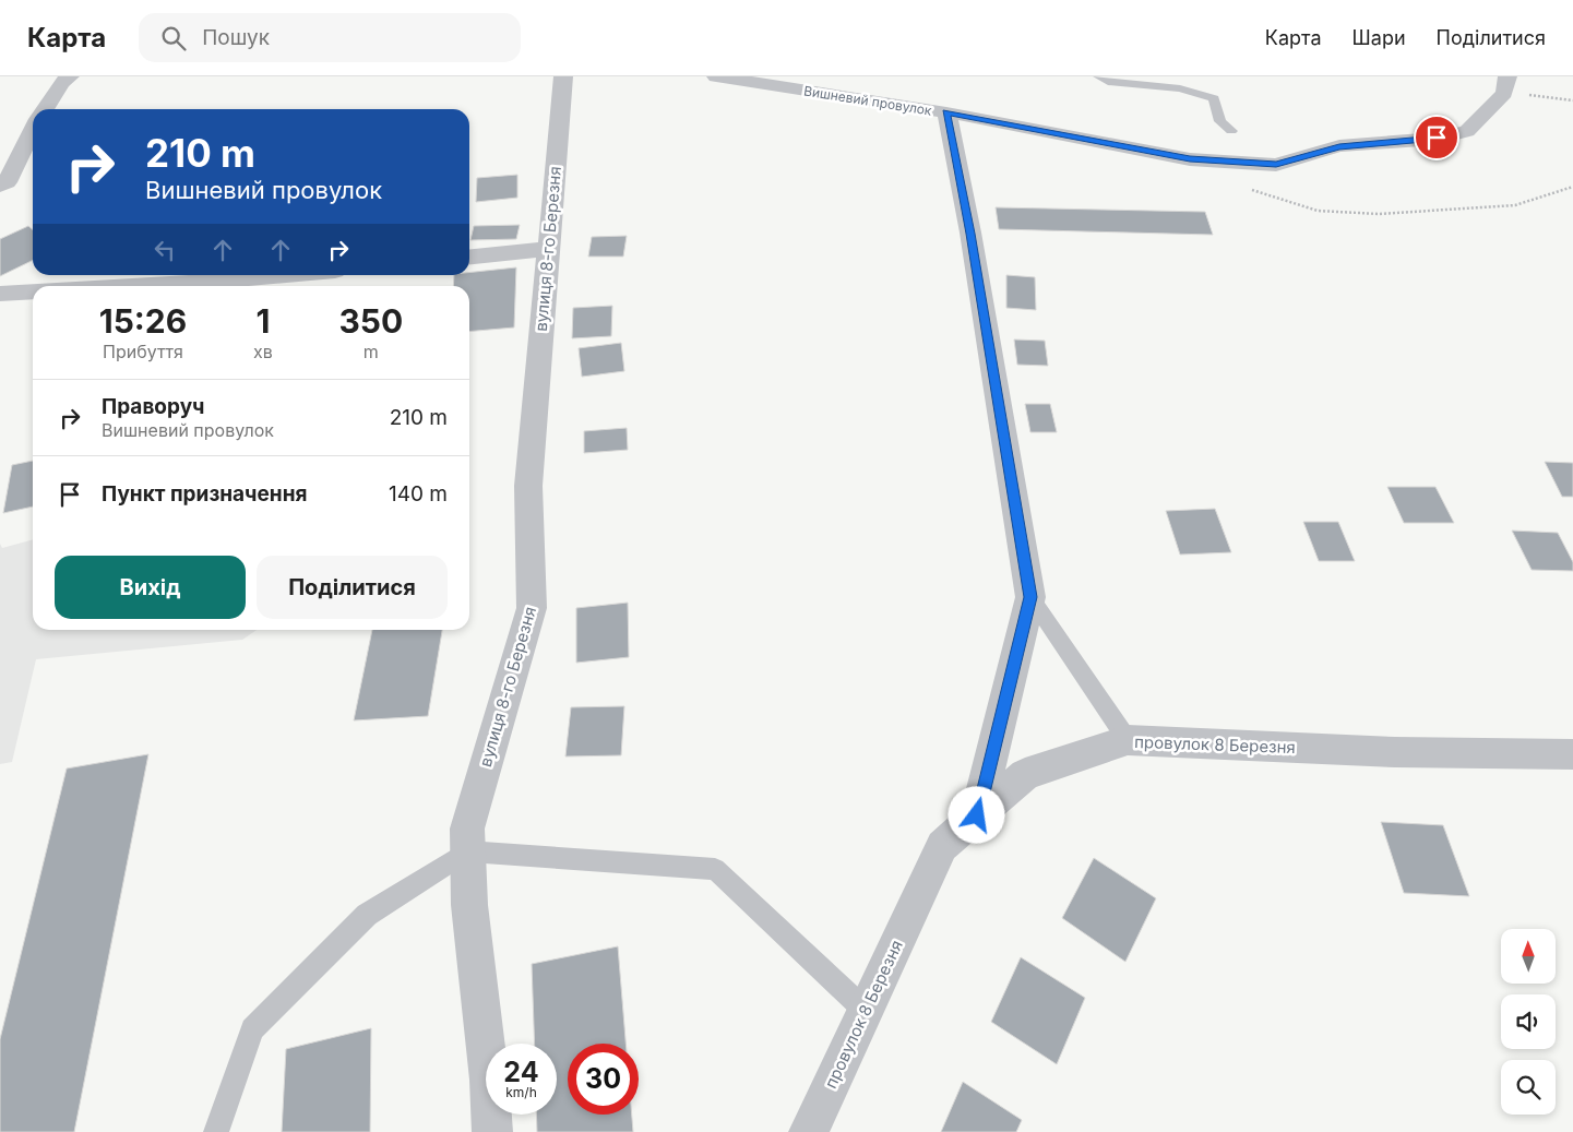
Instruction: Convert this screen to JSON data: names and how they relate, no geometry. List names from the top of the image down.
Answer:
{
  "streets": {
    "street": ["Вишневий провулок", "вулиця 8-го Березня", "провулок 8 Березня"]
  },
  "north": "top",
  "page": {
    "header": "Карта",
    "search": "Пошук",
    "nav": ["Карта", "Шари", "Поділитися"],
    "turn": ["210 m", "Вишневий провулок"],
    "eta": [
      "15:26",
      "Прибуття",
      "1",
      "хв",
      "350",
      "m"
    ],
    "list": [
      {
        "name": "Праворуч",
        "note": "Вишневий провулок",
        "value": "210 m"
      },
      {
        "name": "Пункт призначення",
        "value": "140 m"
      }
    ],
    "buttons": ["Вихід", "Поділитися"],
    "speed": "24 km/h",
    "limit": "30"
  }
}
